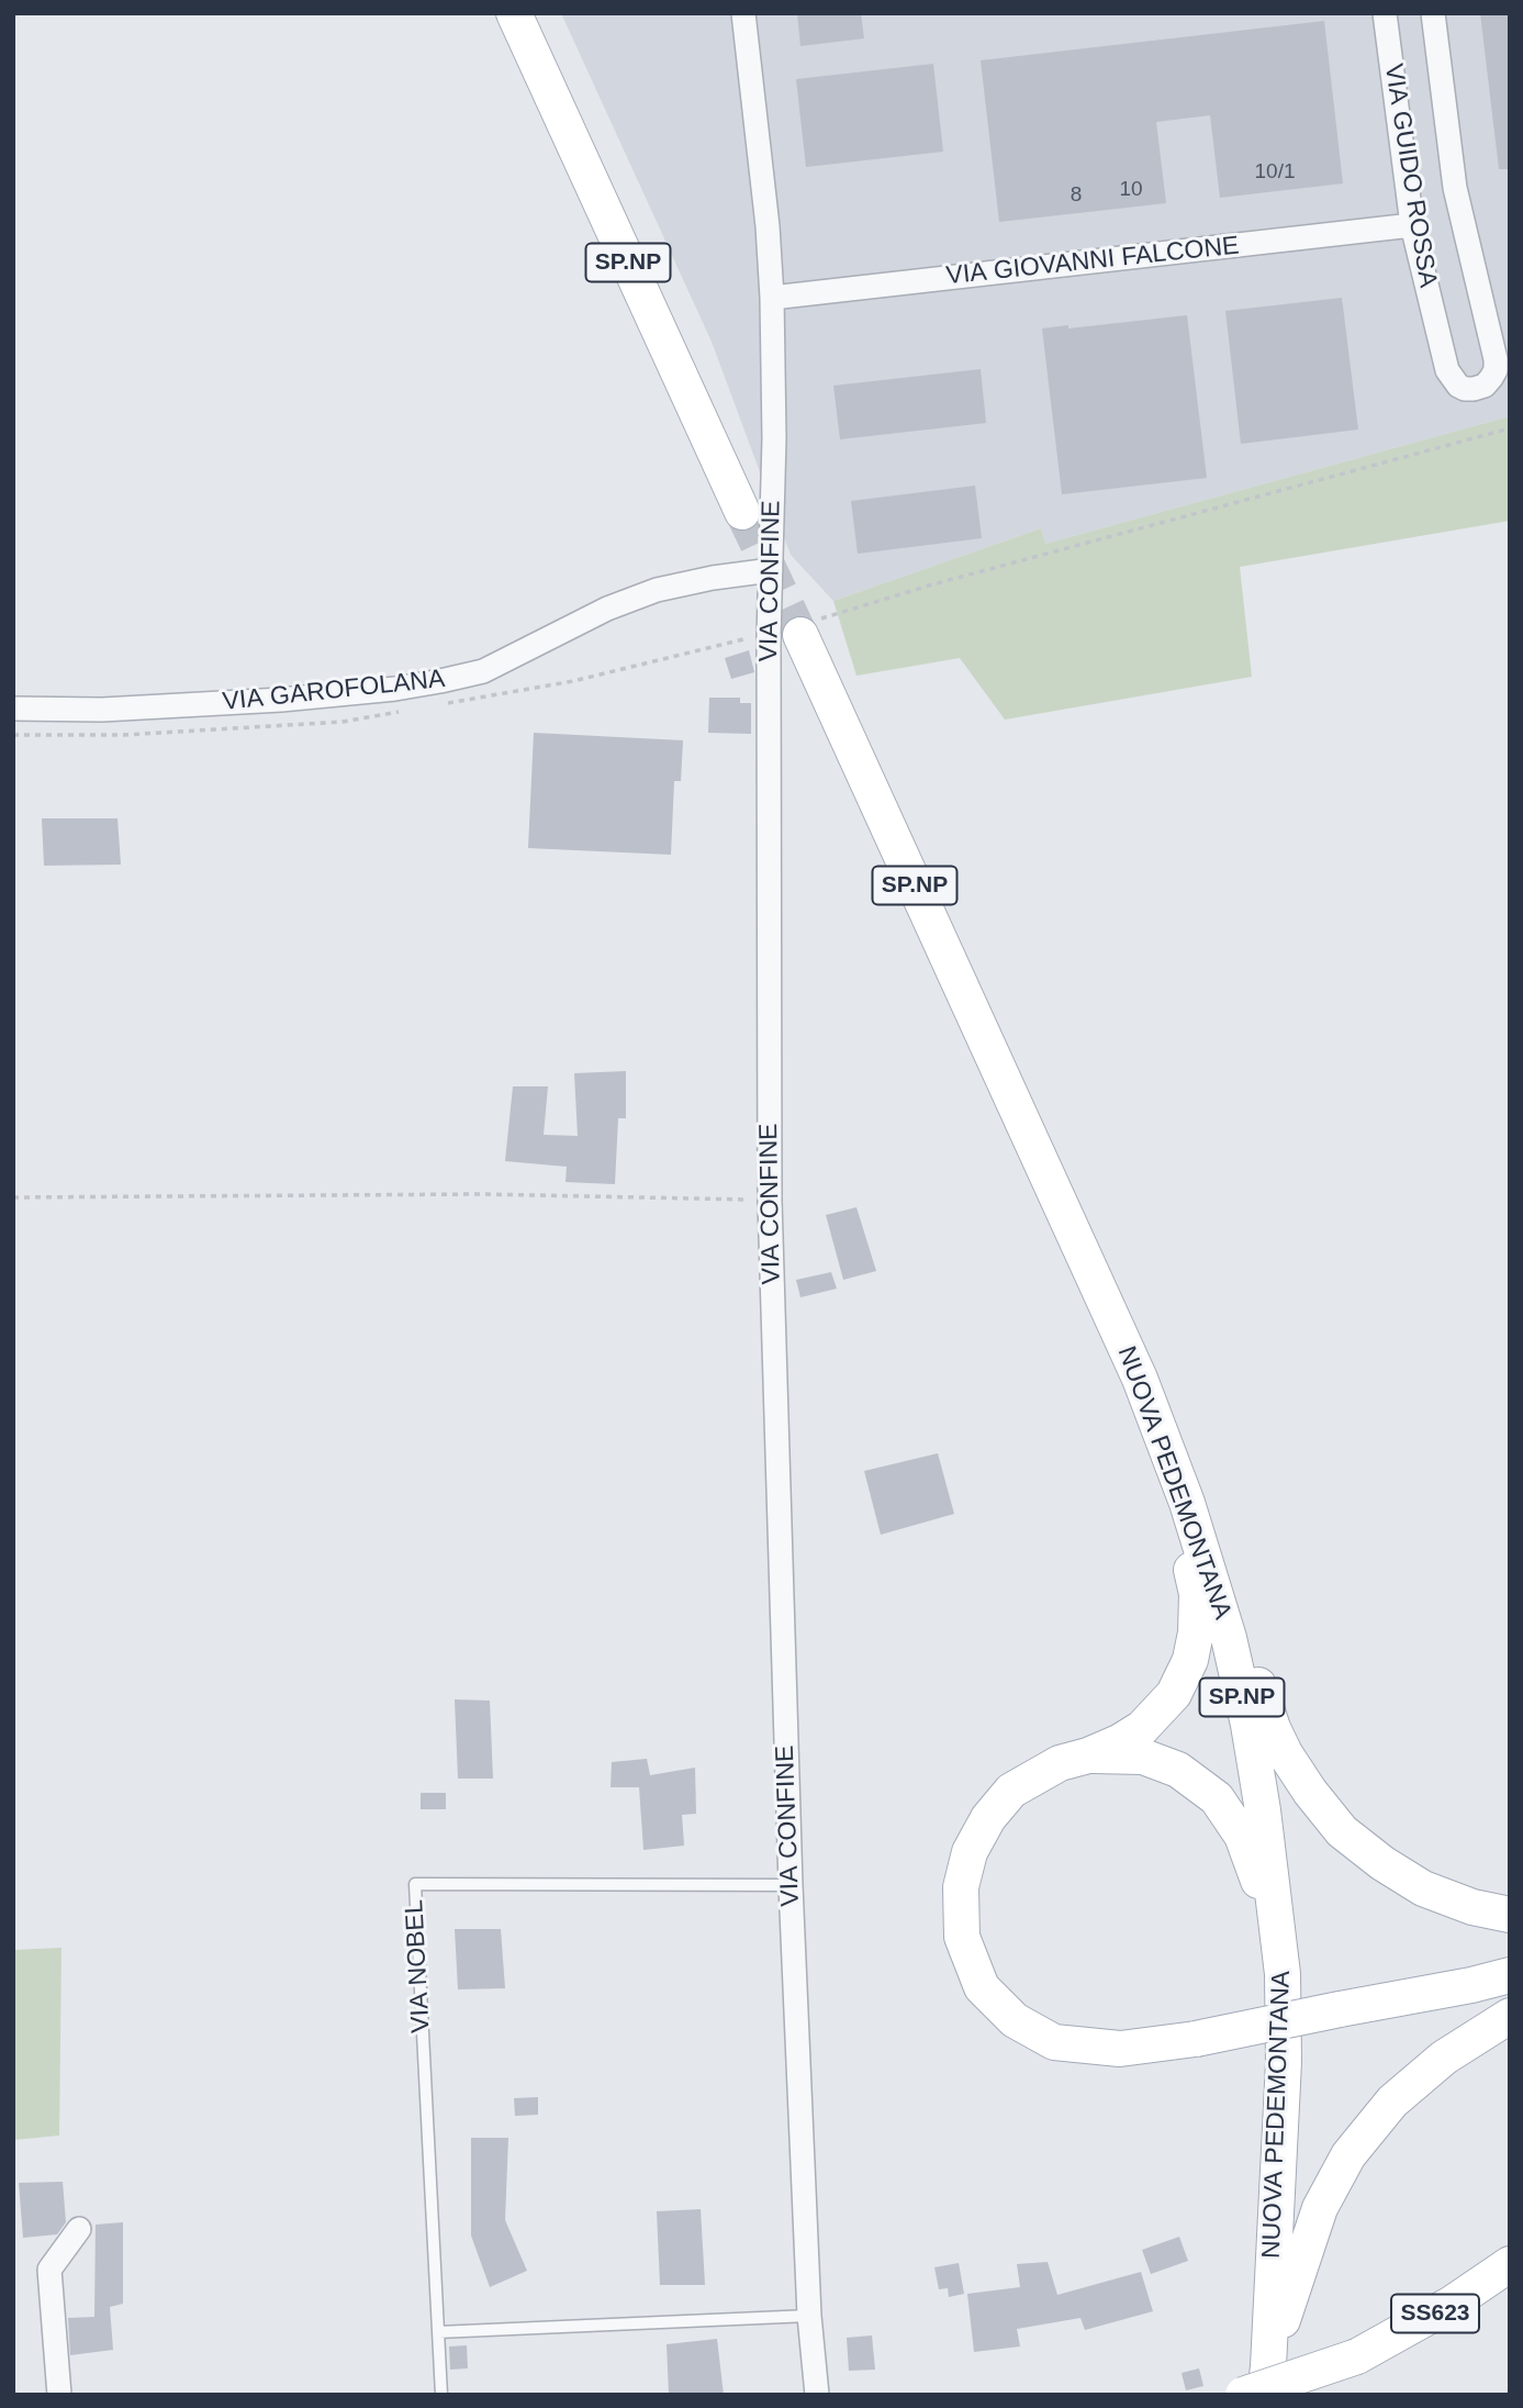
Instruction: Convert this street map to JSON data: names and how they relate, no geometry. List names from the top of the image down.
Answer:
{
  "streets": {
    "main road": ["SP.NP", "NUOVA PEDEMONTANA", "SS623"],
    "street": [
      "VIA GUIDO ROSSA",
      "VIA GIOVANNI FALCONE",
      "VIA CONFINE",
      "VIA GAROFOLANA"
    ],
    "lane": ["VIA NOBEL"]
  },
  "crossings": [
    ["VIA GUIDO ROSSA", "VIA GIOVANNI FALCONE"],
    ["VIA GIOVANNI FALCONE", "VIA CONFINE"],
    ["VIA CONFINE", "VIA GAROFOLANA"],
    ["VIA CONFINE", "VIA NOBEL"]
  ],
  "house_numbers": ["10/1", "10", "8"]
}
